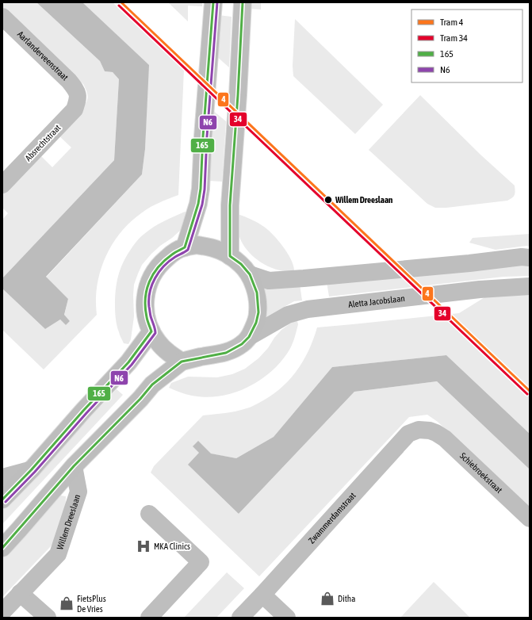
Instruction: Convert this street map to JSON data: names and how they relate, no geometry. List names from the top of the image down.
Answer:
{
  "streets": {
    "street": [
      "Aarlanderveenstraat",
      "Absrechtstraat",
      "Aletta Jacobslaan",
      "Schiebroekstraat",
      "Zwammerdamstraat",
      "Willem Dreeslaan"
    ]
  },
  "crossings": [
    ["Aarlanderveenstraat", "Absrechtstraat"],
    ["Schiebroekstraat", "Zwammerdamstraat"]
  ],
  "places": {
    "other": ["Willem Dreeslaan"],
    "hospital": ["MKA Clinics"],
    "shop": ["Ditha", "FietsPlus De Vries"]
  },
  "lines": [
    "tram line 4",
    "transit line 165",
    "transit line N6",
    "tram line 34"
  ],
  "legend": [
    "Tram 4",
    "Tram 34",
    "165",
    "N6"
  ]
}
